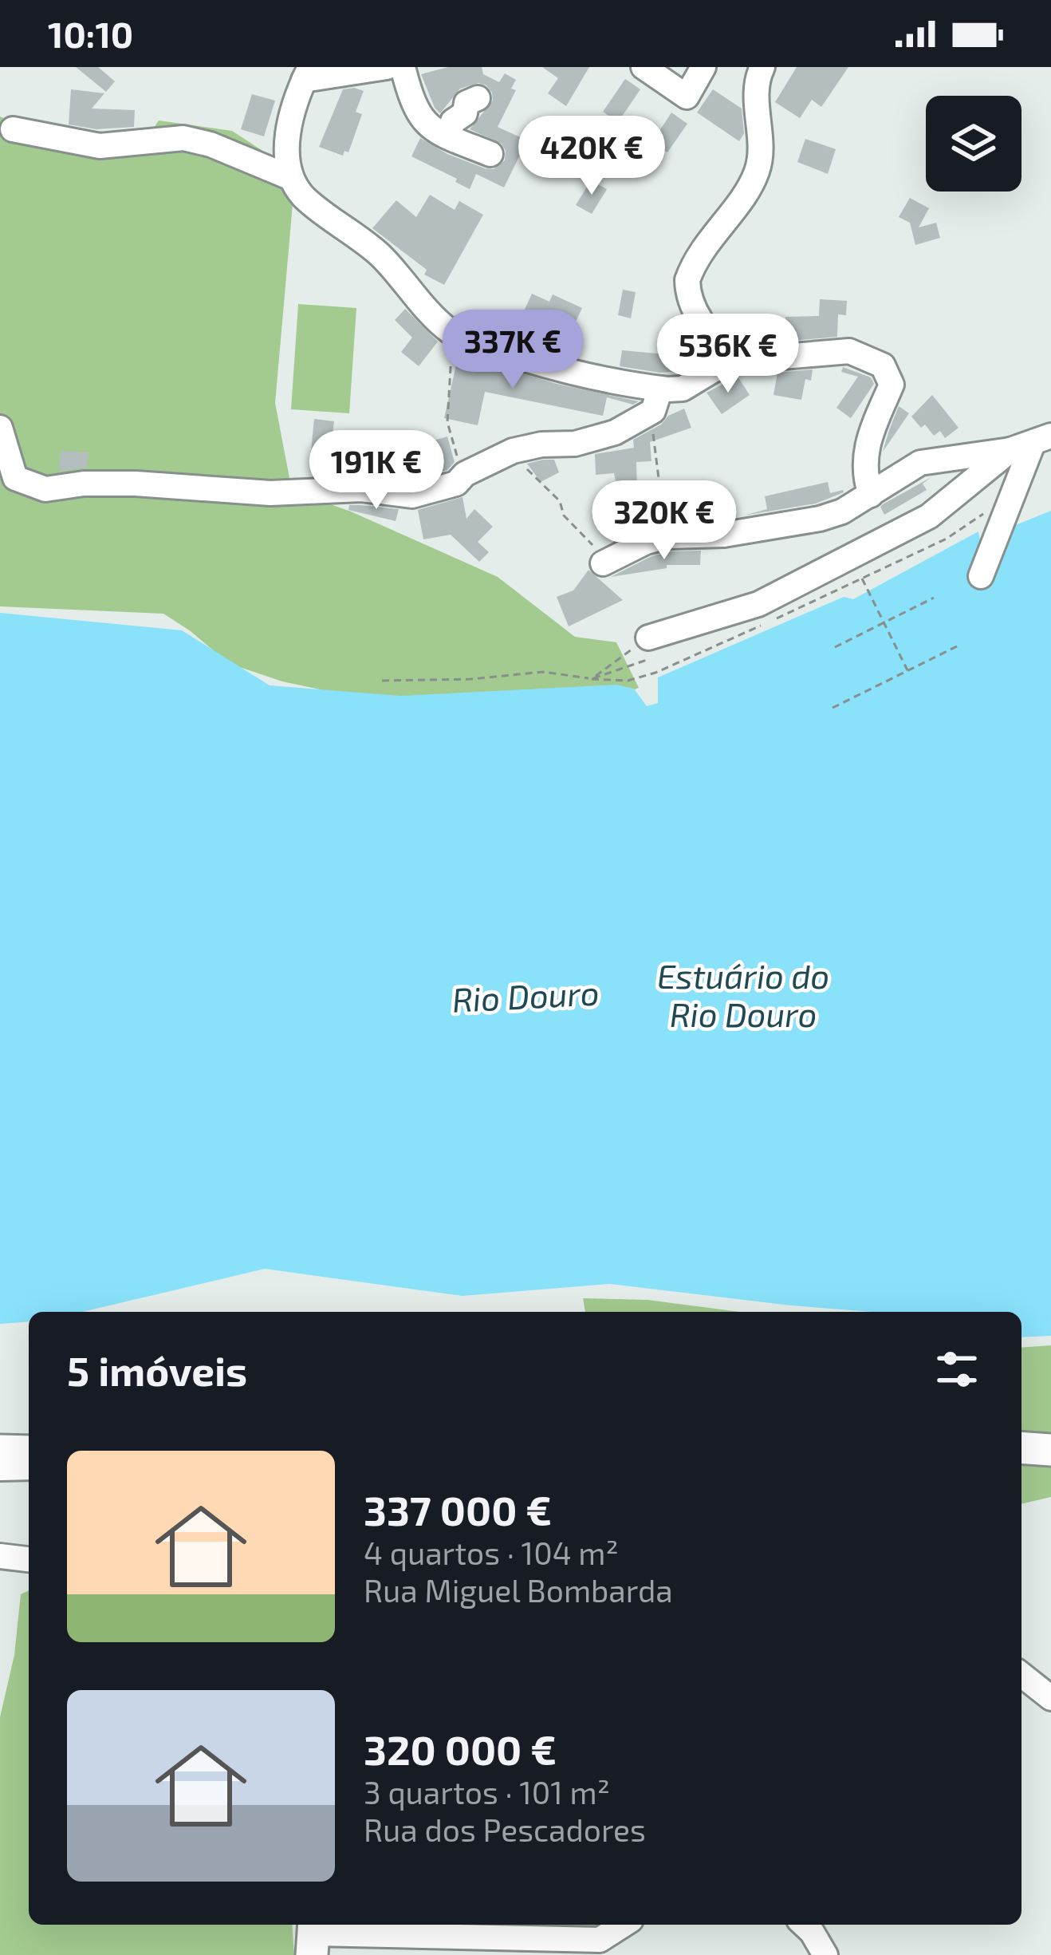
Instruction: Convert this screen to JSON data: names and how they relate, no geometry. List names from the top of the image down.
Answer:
{
  "water": ["Estuário do Rio Douro", "Rio Douro"],
  "page": {
    "status": "10:10",
    "price": [
      "420K €",
      "337K €",
      "536K €",
      "191K €",
      "320K €"
    ],
    "heading": "5 imóveis",
    "list": [
      {
        "name": "337 000 €",
        "note": "4 quartos · 104 m² · Rua Miguel Bombarda"
      },
      {
        "name": "320 000 €",
        "note": "3 quartos · 101 m² · Rua dos Pescadores"
      }
    ]
  }
}
